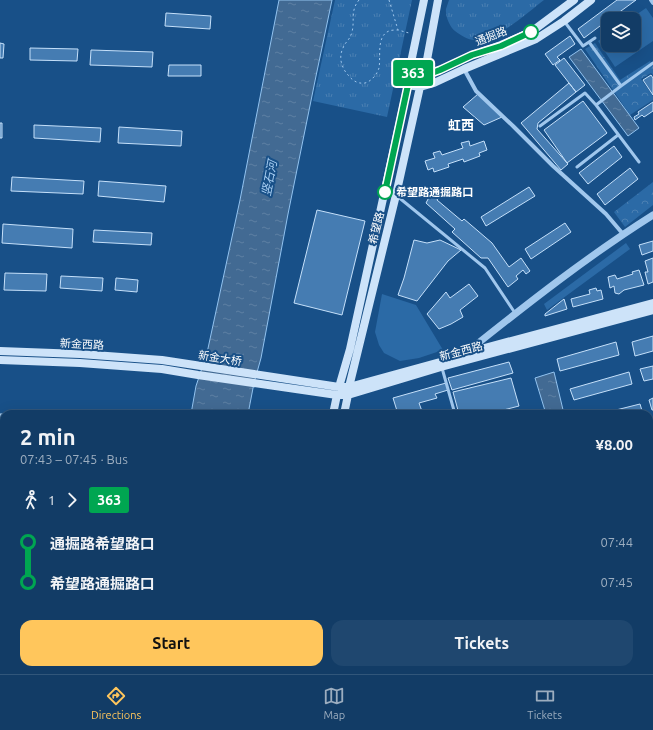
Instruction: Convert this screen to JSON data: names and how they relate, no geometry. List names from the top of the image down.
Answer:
{
  "streets": {
    "main road": [
      "通掘路",
      "希望路",
      "新金西路",
      "新金大桥"
    ]
  },
  "crossings": [
    ["通掘路", "希望路"],
    ["希望路", "新金西路"],
    ["新金西路", "新金大桥"]
  ],
  "districts": ["虹西"],
  "water": ["竖石河"],
  "places": ["希望路通掘路口"],
  "lines": ["bus line 363"],
  "page": {
    "on_map": "363",
    "heading": ["2 min", "07:43 – 07:45 · Bus", "¥8.00"],
    "legs": ["1", "363"],
    "list": [
      {
        "name": "通掘路希望路口",
        "value": "07:44"
      },
      {
        "name": "希望路通掘路口",
        "value": "07:45"
      }
    ],
    "buttons": ["Start", "Tickets"],
    "tabs": ["Directions", "Map", "Tickets"]
  }
}
